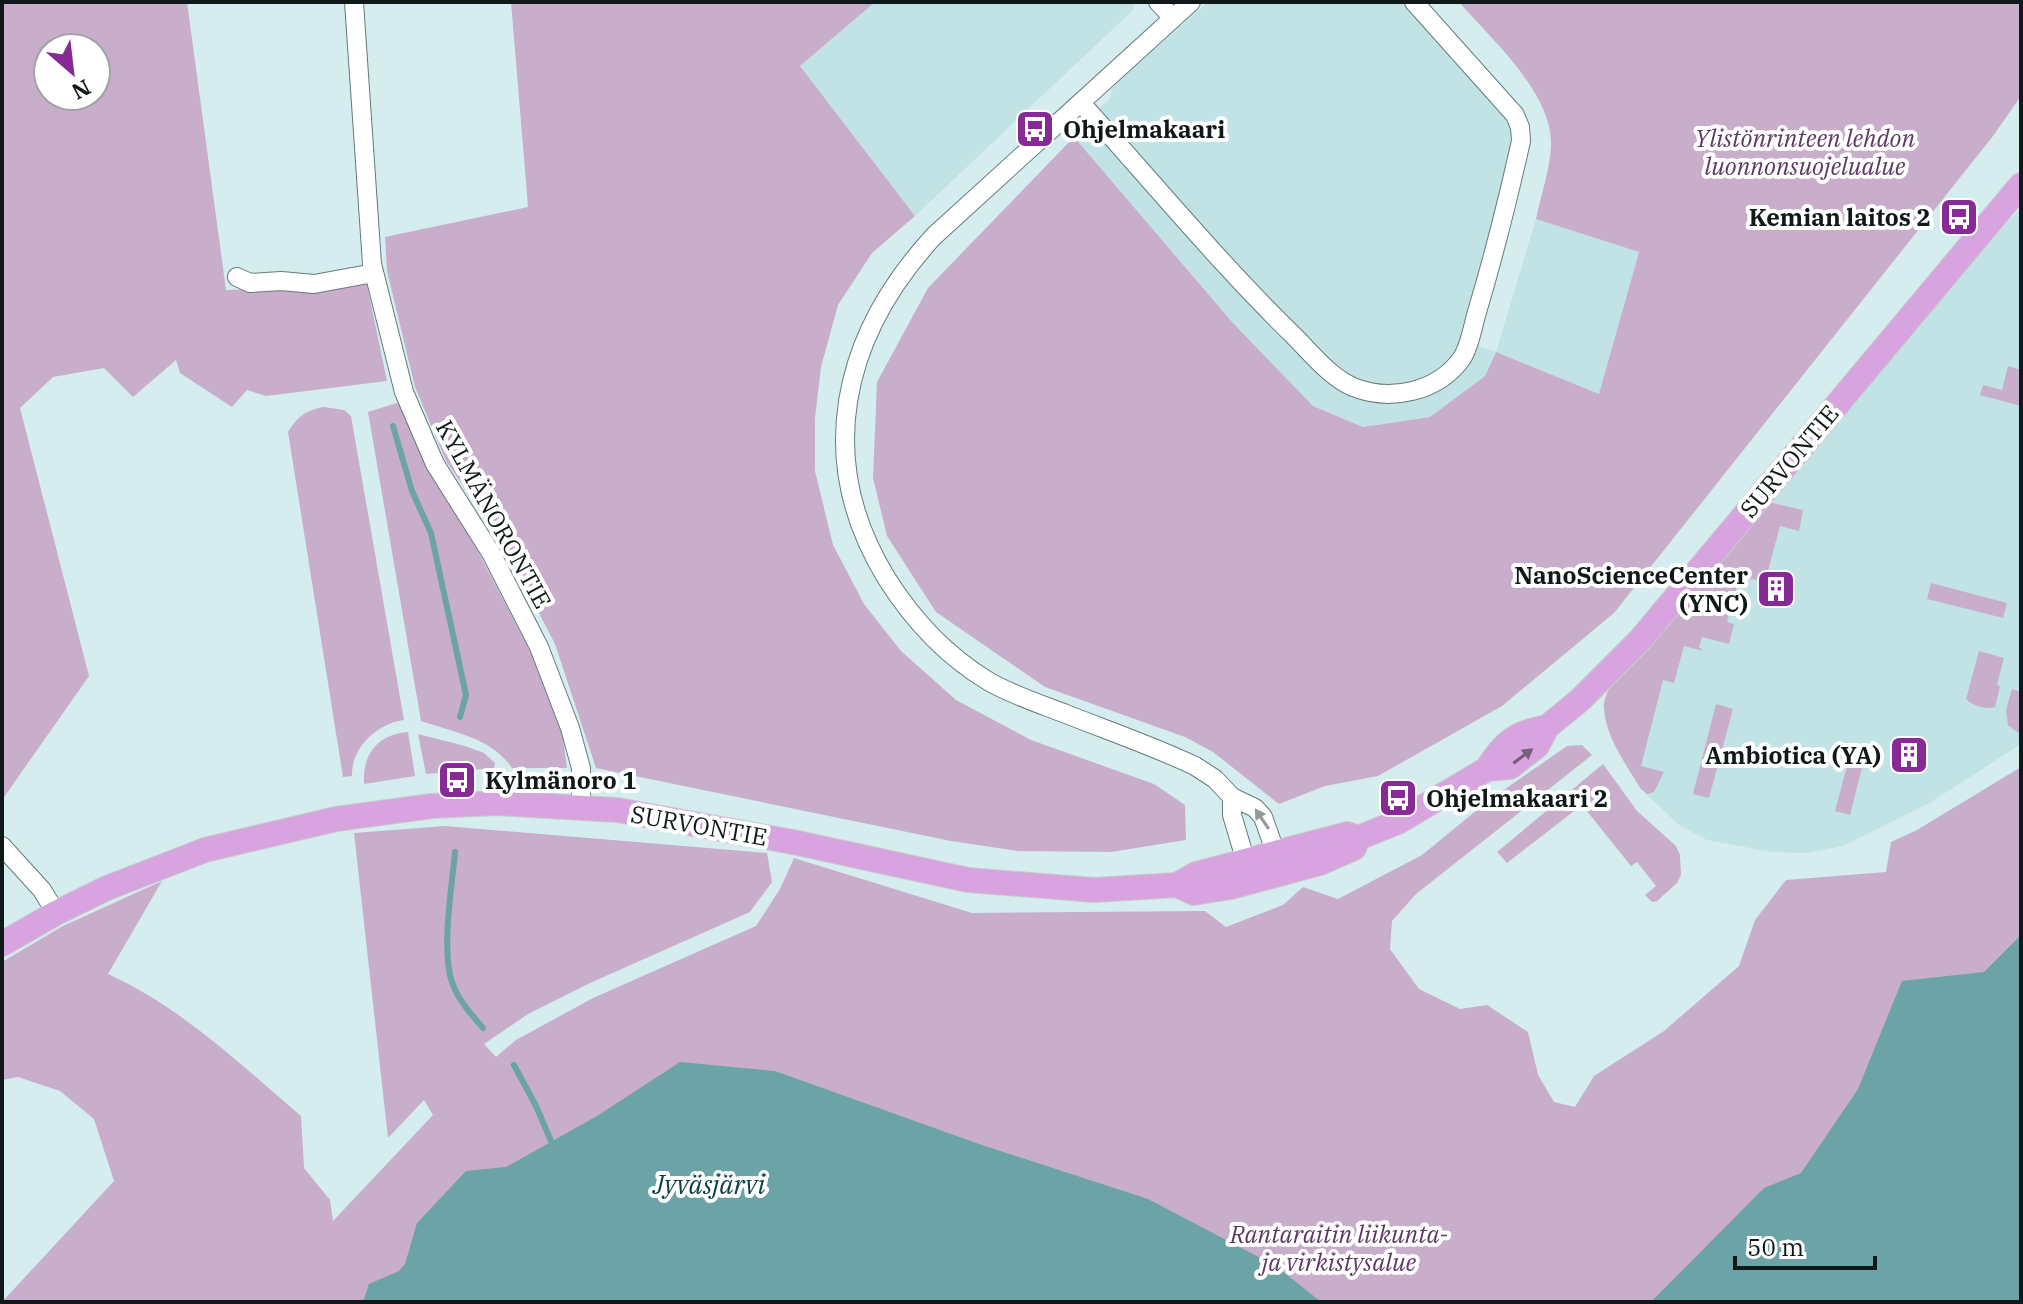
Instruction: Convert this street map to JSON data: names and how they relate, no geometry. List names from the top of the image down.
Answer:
{
  "streets": {
    "main road": ["SURVONTIE"],
    "street": ["KYLMÄNORONTIE"]
  },
  "crossings": [
    ["SURVONTIE", "KYLMÄNORONTIE"]
  ],
  "water": ["Jyväsjärvi"],
  "parks": ["Ylistönrinteen lehdon luonnonsuojelualue", "Rantaraitin liikunta- ja virkistysalue"],
  "places": {
    "bus stop": [
      "Ohjelmakaari",
      "Kemian laitos 2",
      "Kylmänoro 1",
      "Ohjelmakaari 2"
    ],
    "building": ["NanoScienceCenter (YNC)", "Ambiotica (YA)"]
  },
  "scale_bar": "50 m",
  "north": "bottom right"
}
